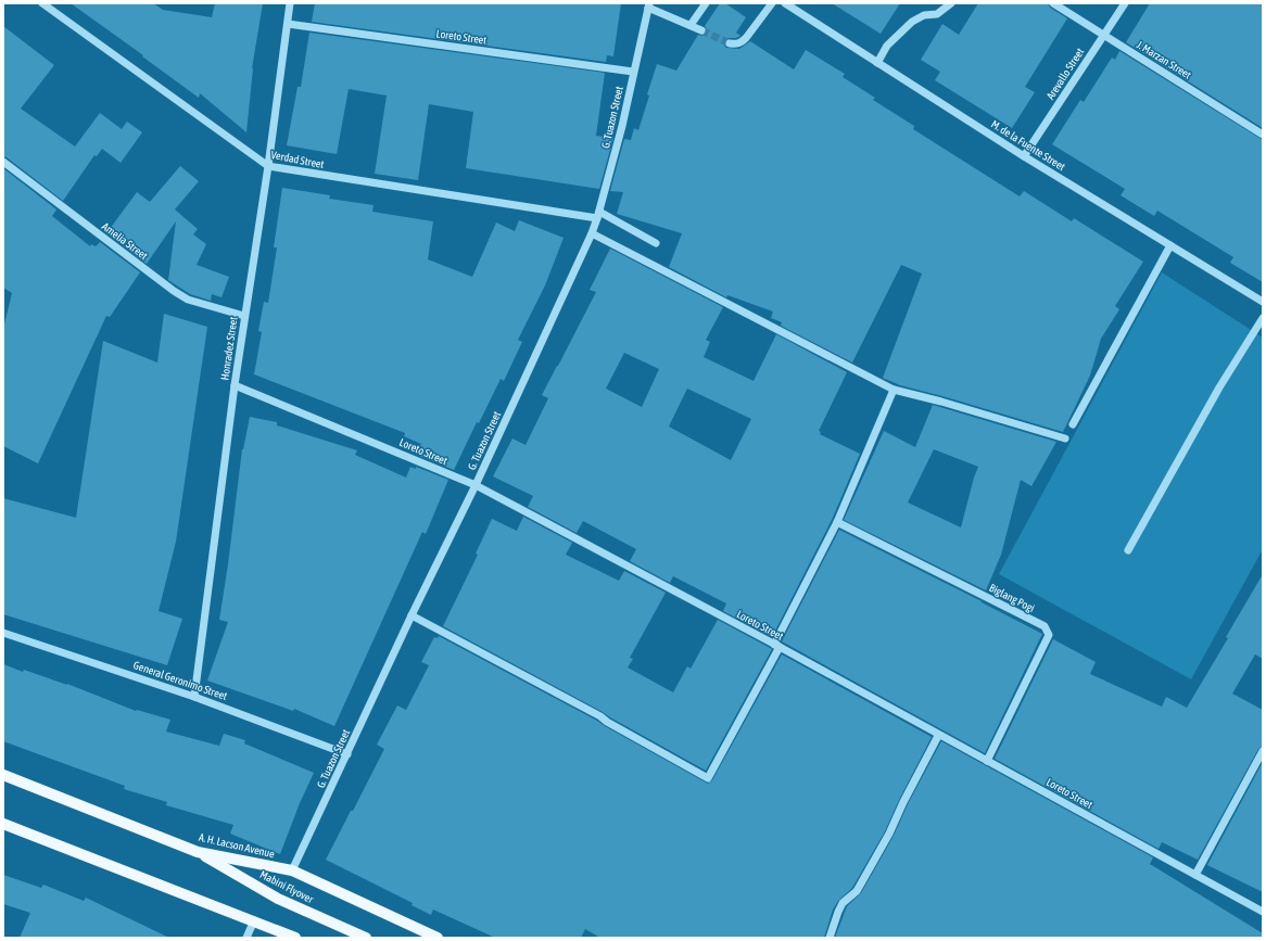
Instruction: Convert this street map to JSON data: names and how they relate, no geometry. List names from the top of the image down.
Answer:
{
  "streets": {
    "main road": ["A. H. Lacson Avenue", "Mabini Flyover"],
    "street": [
      "Loreto Street",
      "J. Marzan Street",
      "Arevallo Street",
      "G. Tuazon Street",
      "M. de la Fuente Street",
      "Verdad Street",
      "Amelia Street",
      "Honradez Street",
      "Biglang Pogi",
      "General Geronimo Street"
    ]
  },
  "crossings": [
    ["Loreto Street", "G. Tuazon Street"],
    ["Loreto Street", "Honradez Street"],
    ["Loreto Street", "Biglang Pogi"],
    ["J. Marzan Street", "Arevallo Street"],
    ["Arevallo Street", "M. de la Fuente Street"],
    ["G. Tuazon Street", "Verdad Street"],
    ["G. Tuazon Street", "General Geronimo Street"],
    ["G. Tuazon Street", "A. H. Lacson Avenue"],
    ["Verdad Street", "Honradez Street"],
    ["Amelia Street", "Honradez Street"],
    ["Honradez Street", "General Geronimo Street"],
    ["A. H. Lacson Avenue", "Mabini Flyover"]
  ]
}
